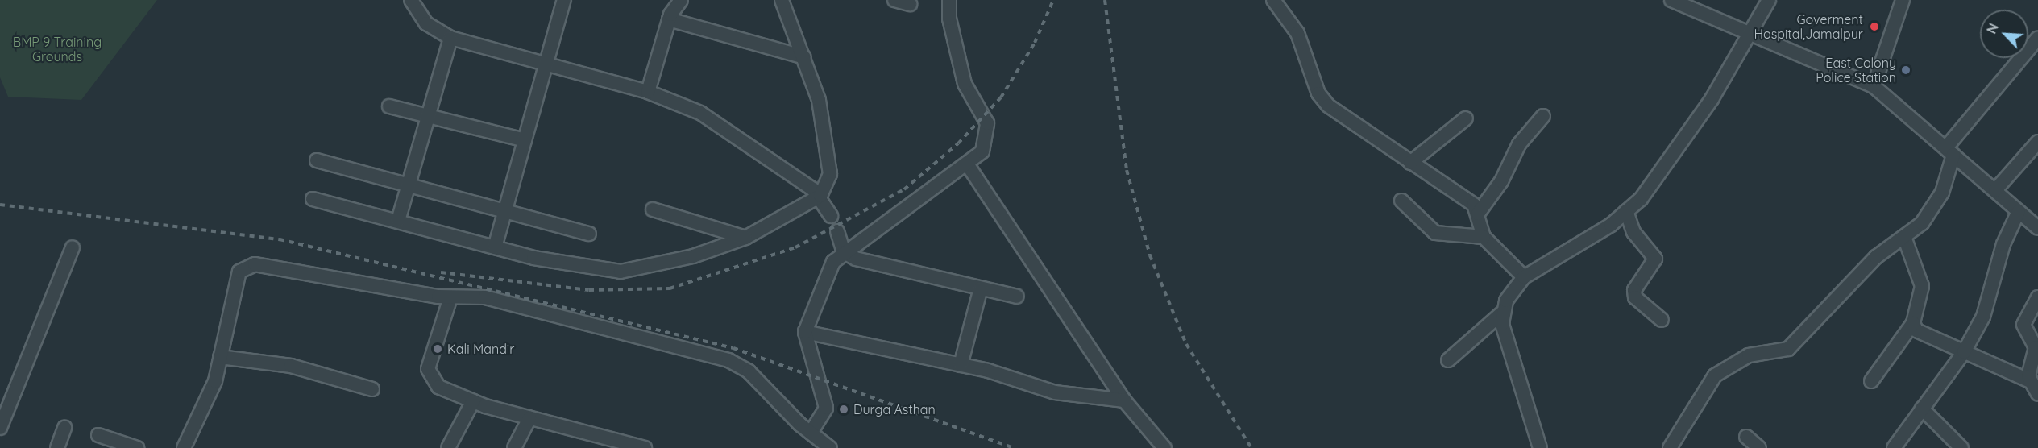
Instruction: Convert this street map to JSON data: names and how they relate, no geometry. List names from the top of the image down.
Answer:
{
  "parks": ["BMP 9 Training Grounds"],
  "places": [
    "Goverment Hospital,Jamalpur",
    "East Colony Police Station",
    "Kali Mandir",
    "Durga Asthan"
  ],
  "north": "top left"
}
